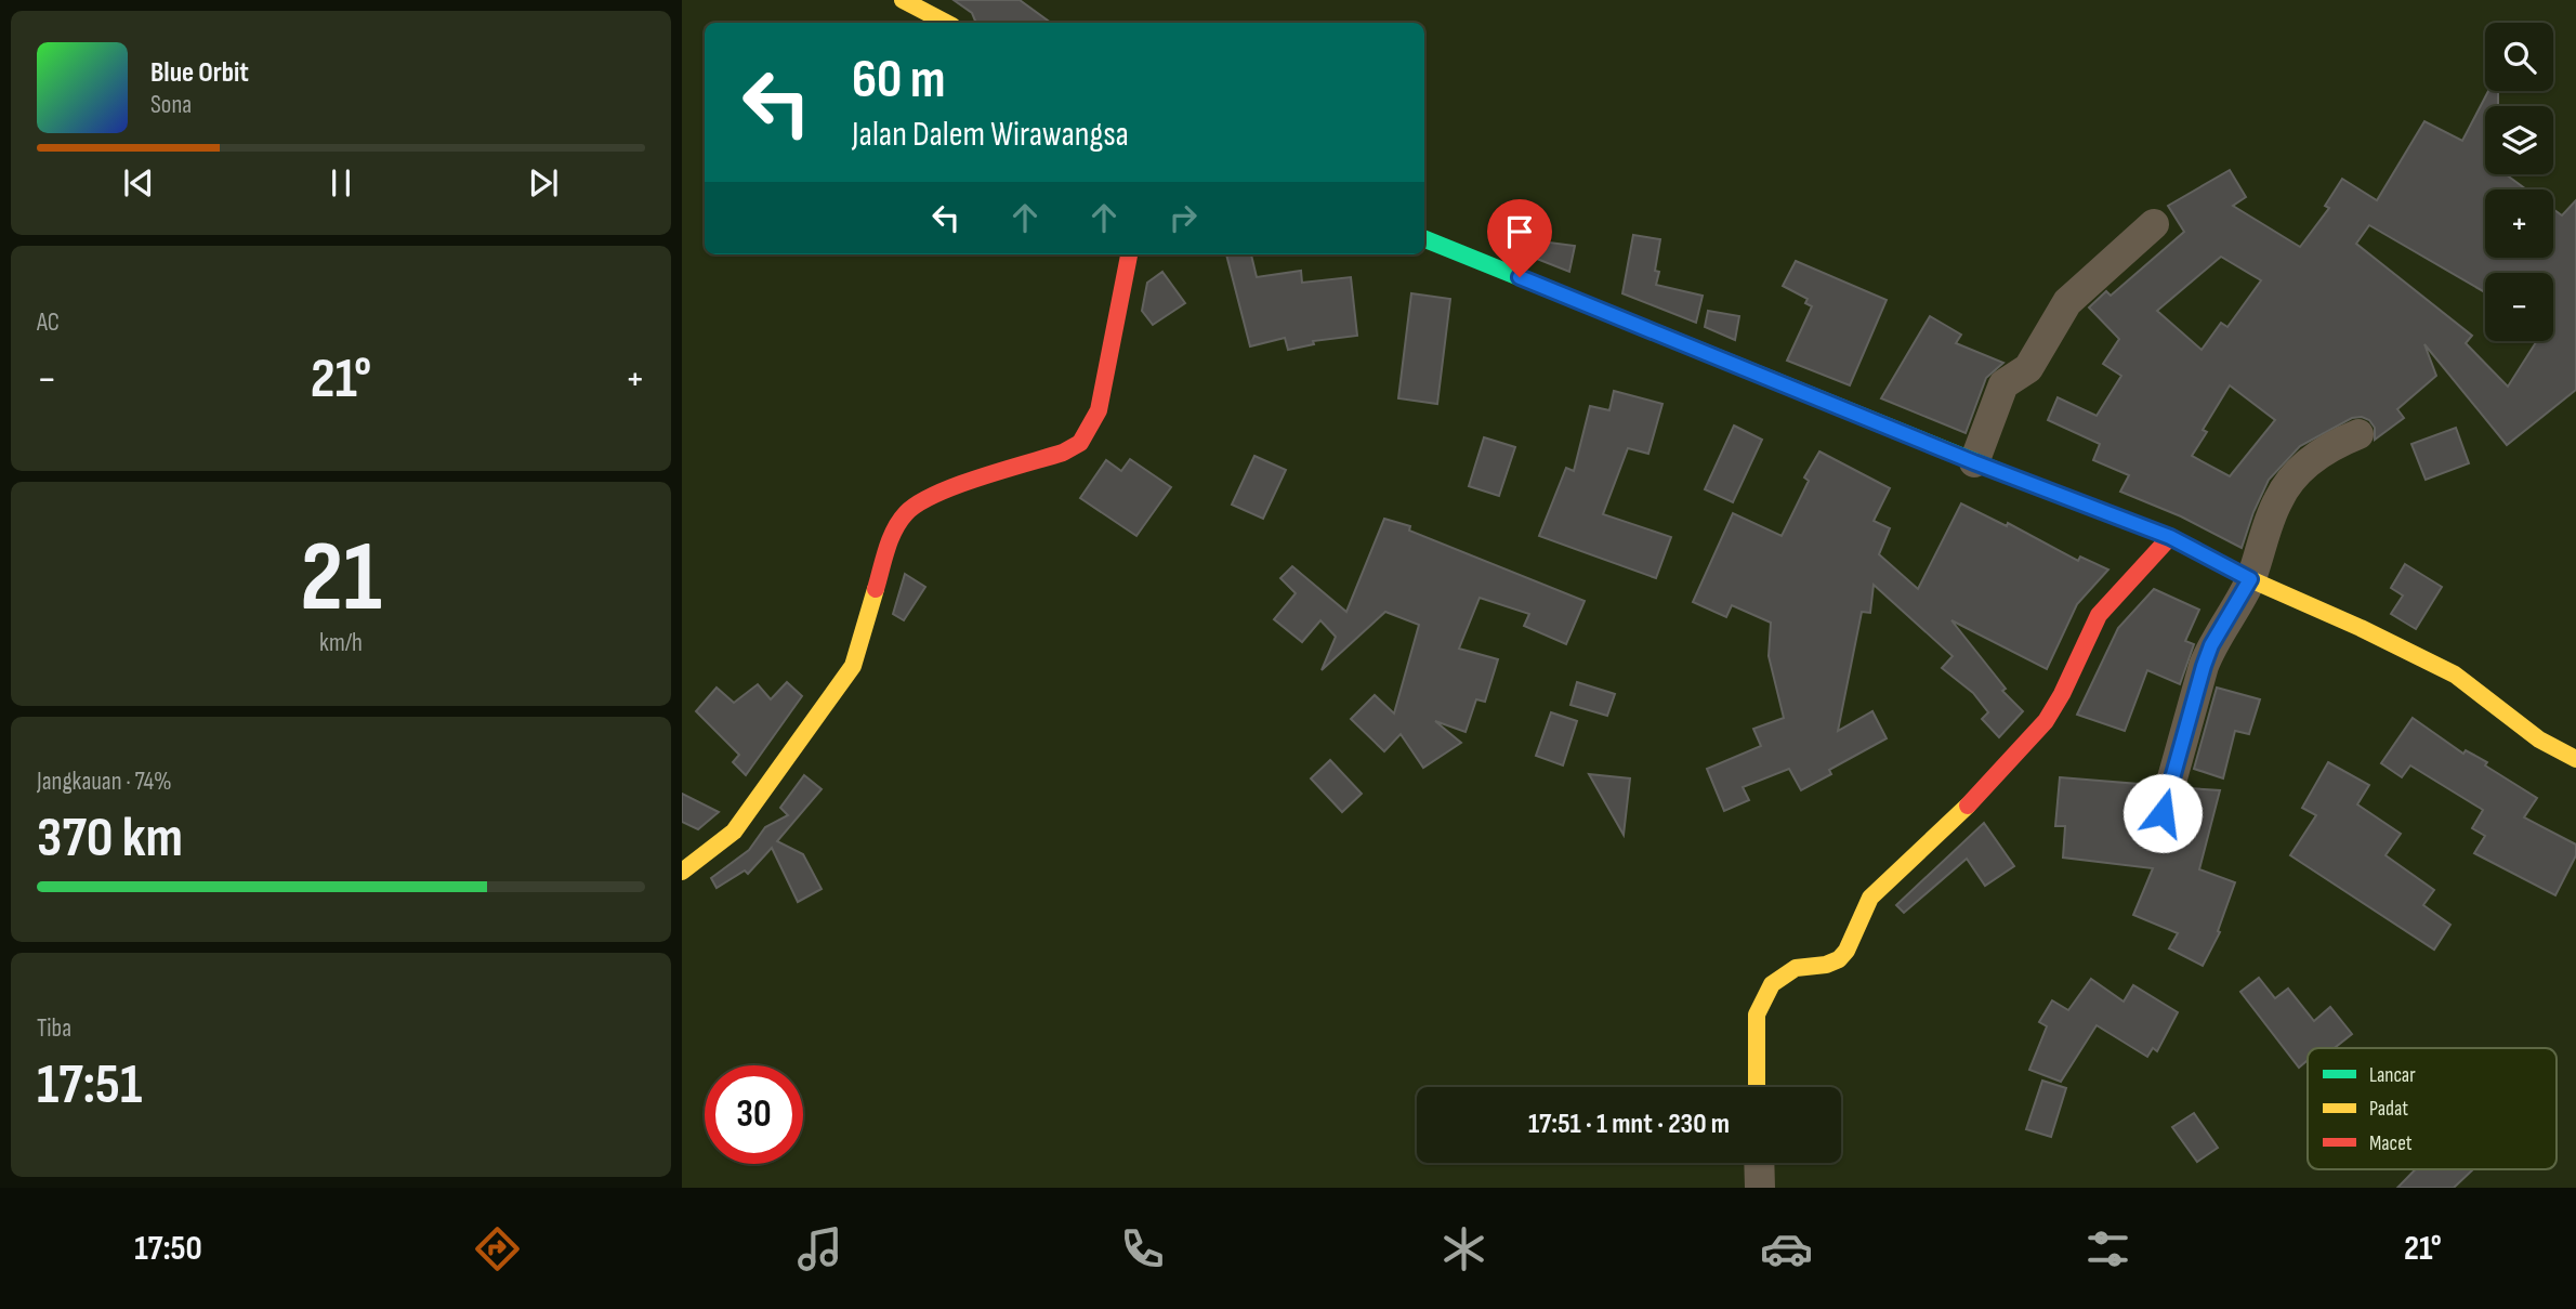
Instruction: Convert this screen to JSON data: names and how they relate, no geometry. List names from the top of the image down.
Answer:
{
  "legend": ["Lancar", "Padat", "Macet"],
  "page": {
    "map_buttons": ["+", "−"],
    "turn": ["60 m", "Jalan Dalem Wirawangsa"],
    "song": ["Blue Orbit", "Sona"],
    "tile": [
      "AC",
      ["21", "km/h"],
      ["Jangkauan · 74%", "370 km"],
      ["Tiba", "17:51"]
    ],
    "heat": ["−", "21°", "+"],
    "limit": "30",
    "trip": "17:51 · 1 mnt · 230 m",
    "tabs": ["17:50", "21°"]
  }
}
